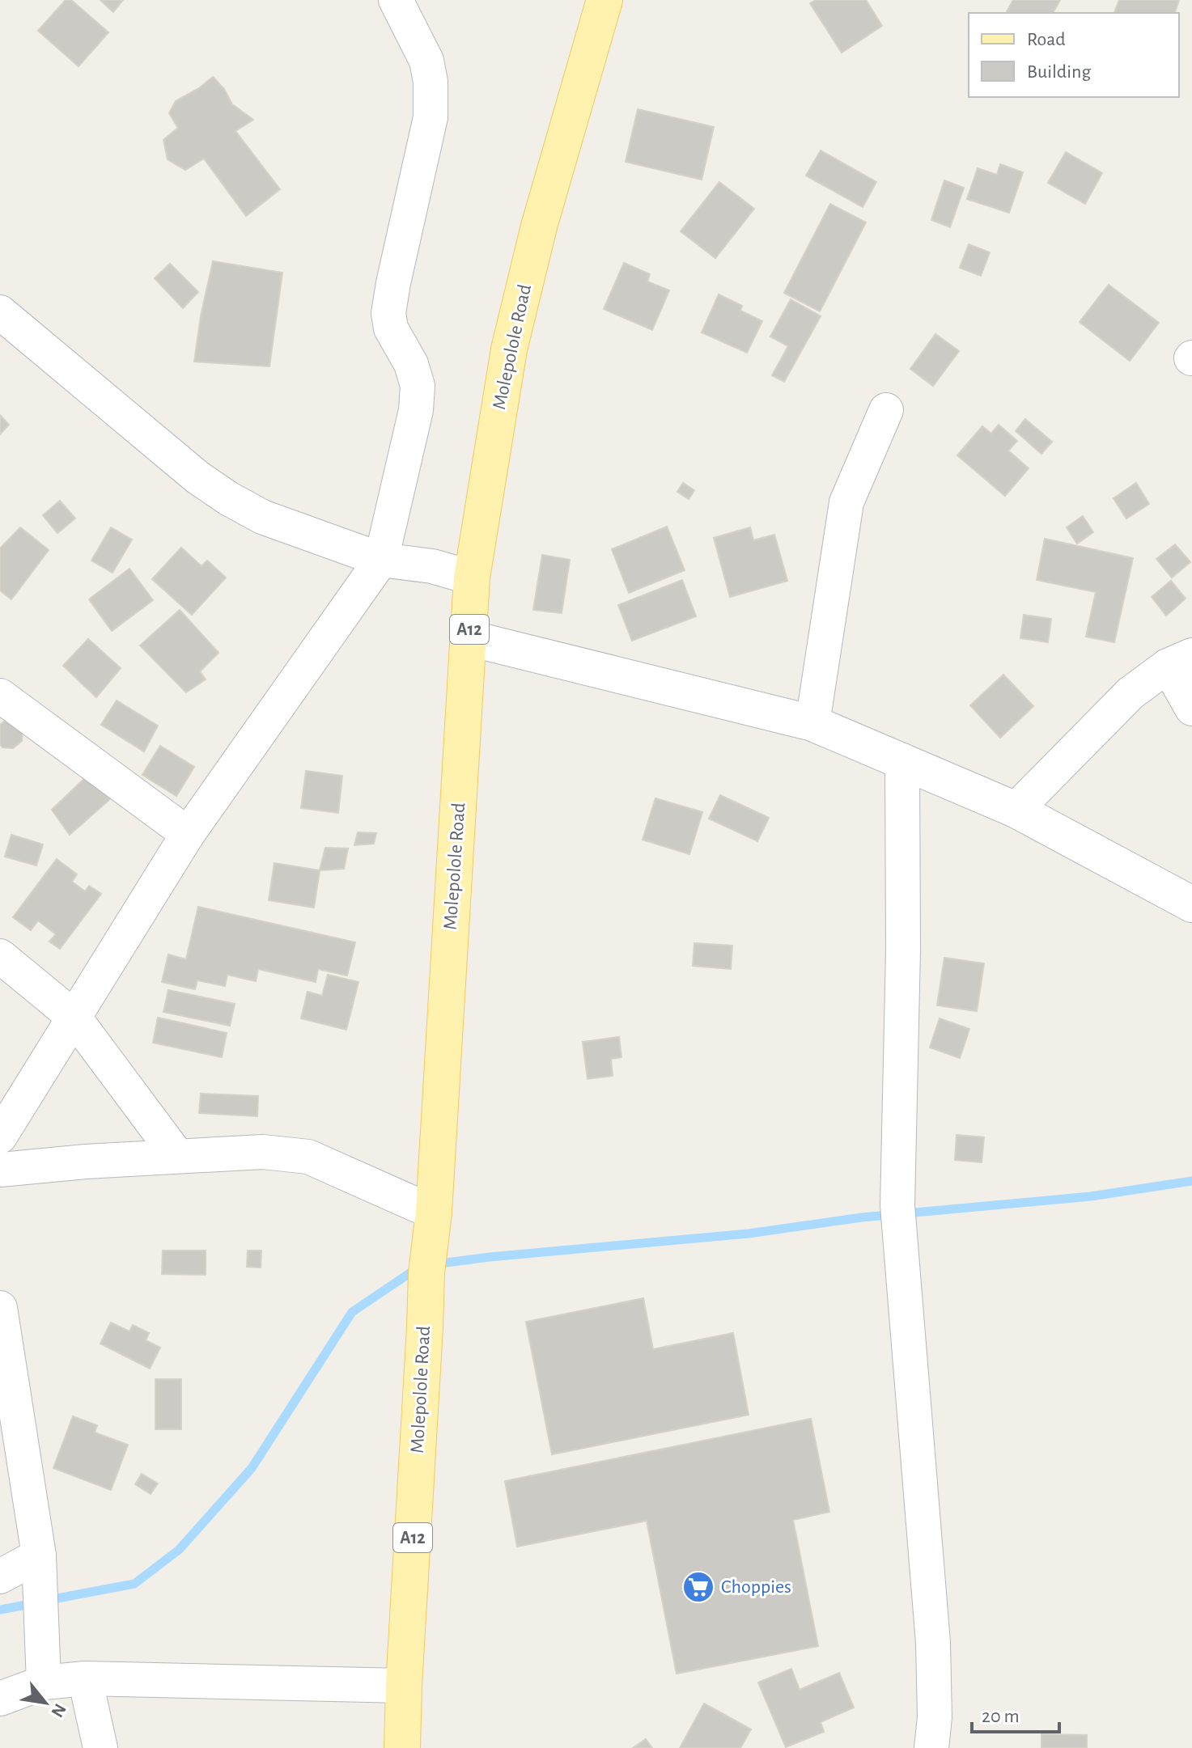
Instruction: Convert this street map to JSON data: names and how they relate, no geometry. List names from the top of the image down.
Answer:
{
  "streets": {
    "main road": ["Molepolole Road", "A12"]
  },
  "places": {
    "supermarket": ["Choppies"]
  },
  "legend": ["Road", "Building"],
  "scale_bar": "20 m",
  "north": "bottom right"
}
